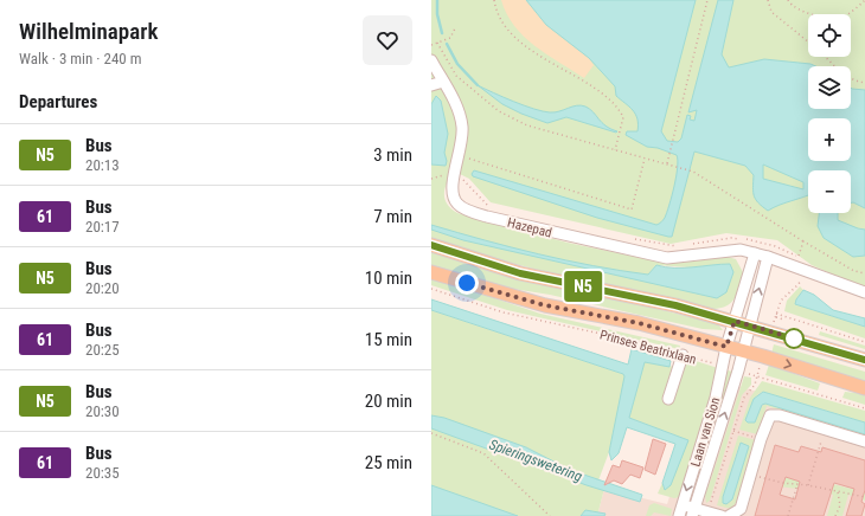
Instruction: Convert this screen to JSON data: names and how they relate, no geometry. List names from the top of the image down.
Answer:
{
  "streets": {
    "main road": ["Prinses Beatrixlaan"],
    "street": ["Hazepad", "Laan van Sion"]
  },
  "crossings": [
    ["Prinses Beatrixlaan", "Laan van Sion"]
  ],
  "water": ["Spieringswetering"],
  "lines": ["bus line N5"],
  "page": {
    "heading": [
      ["Wilhelminapark", "Walk · 3 min · 240 m"],
      "Departures"
    ],
    "on_map": "N5",
    "map_buttons": ["+", "−"],
    "list": [
      {
        "mark": "N5",
        "name": "Bus",
        "note": "20:13",
        "value": "3 min"
      },
      {
        "mark": "61",
        "name": "Bus",
        "note": "20:17",
        "value": "7 min"
      },
      {
        "mark": "N5",
        "name": "Bus",
        "note": "20:20",
        "value": "10 min"
      },
      {
        "mark": "61",
        "name": "Bus",
        "note": "20:25",
        "value": "15 min"
      },
      {
        "mark": "N5",
        "name": "Bus",
        "note": "20:30",
        "value": "20 min"
      },
      {
        "mark": "61",
        "name": "Bus",
        "note": "20:35",
        "value": "25 min"
      }
    ]
  }
}
